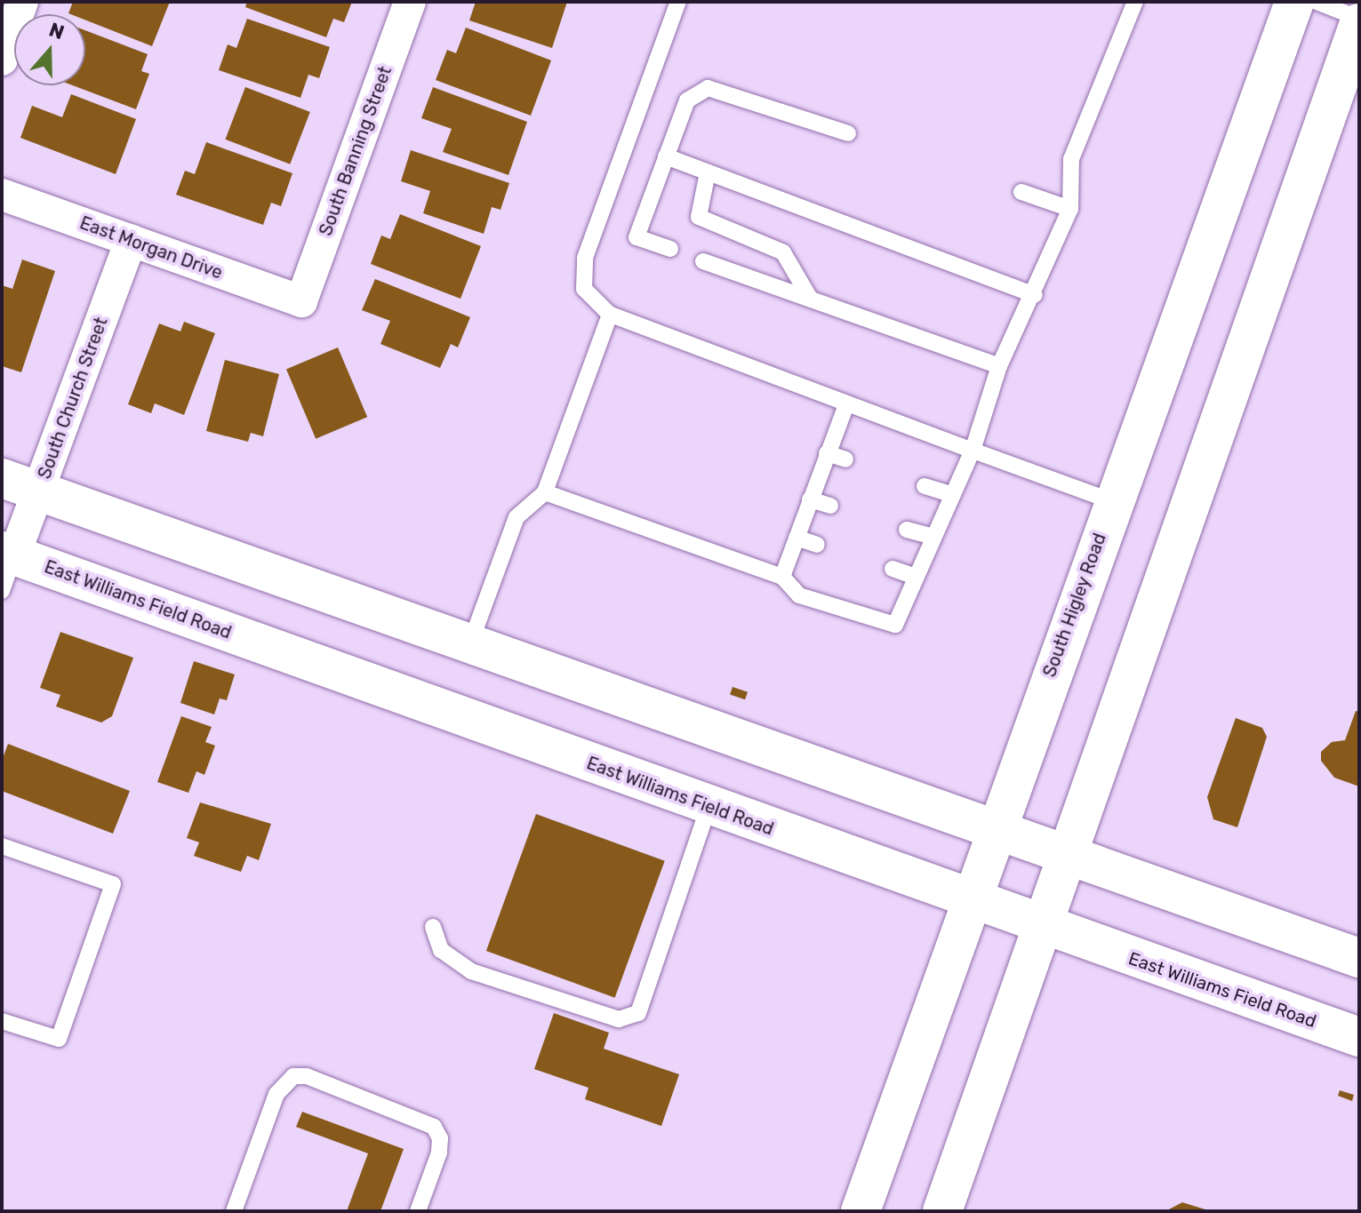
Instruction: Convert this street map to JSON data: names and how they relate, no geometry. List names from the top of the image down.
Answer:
{
  "streets": {
    "main road": ["East Williams Field Road", "South Higley Road"],
    "street": ["South Banning Street", "East Morgan Drive", "South Church Street"]
  },
  "crossings": [
    ["South Banning Street", "East Morgan Drive"],
    ["East Morgan Drive", "South Church Street"],
    ["South Church Street", "East Williams Field Road"],
    ["East Williams Field Road", "South Higley Road"]
  ],
  "north": "top"
}
